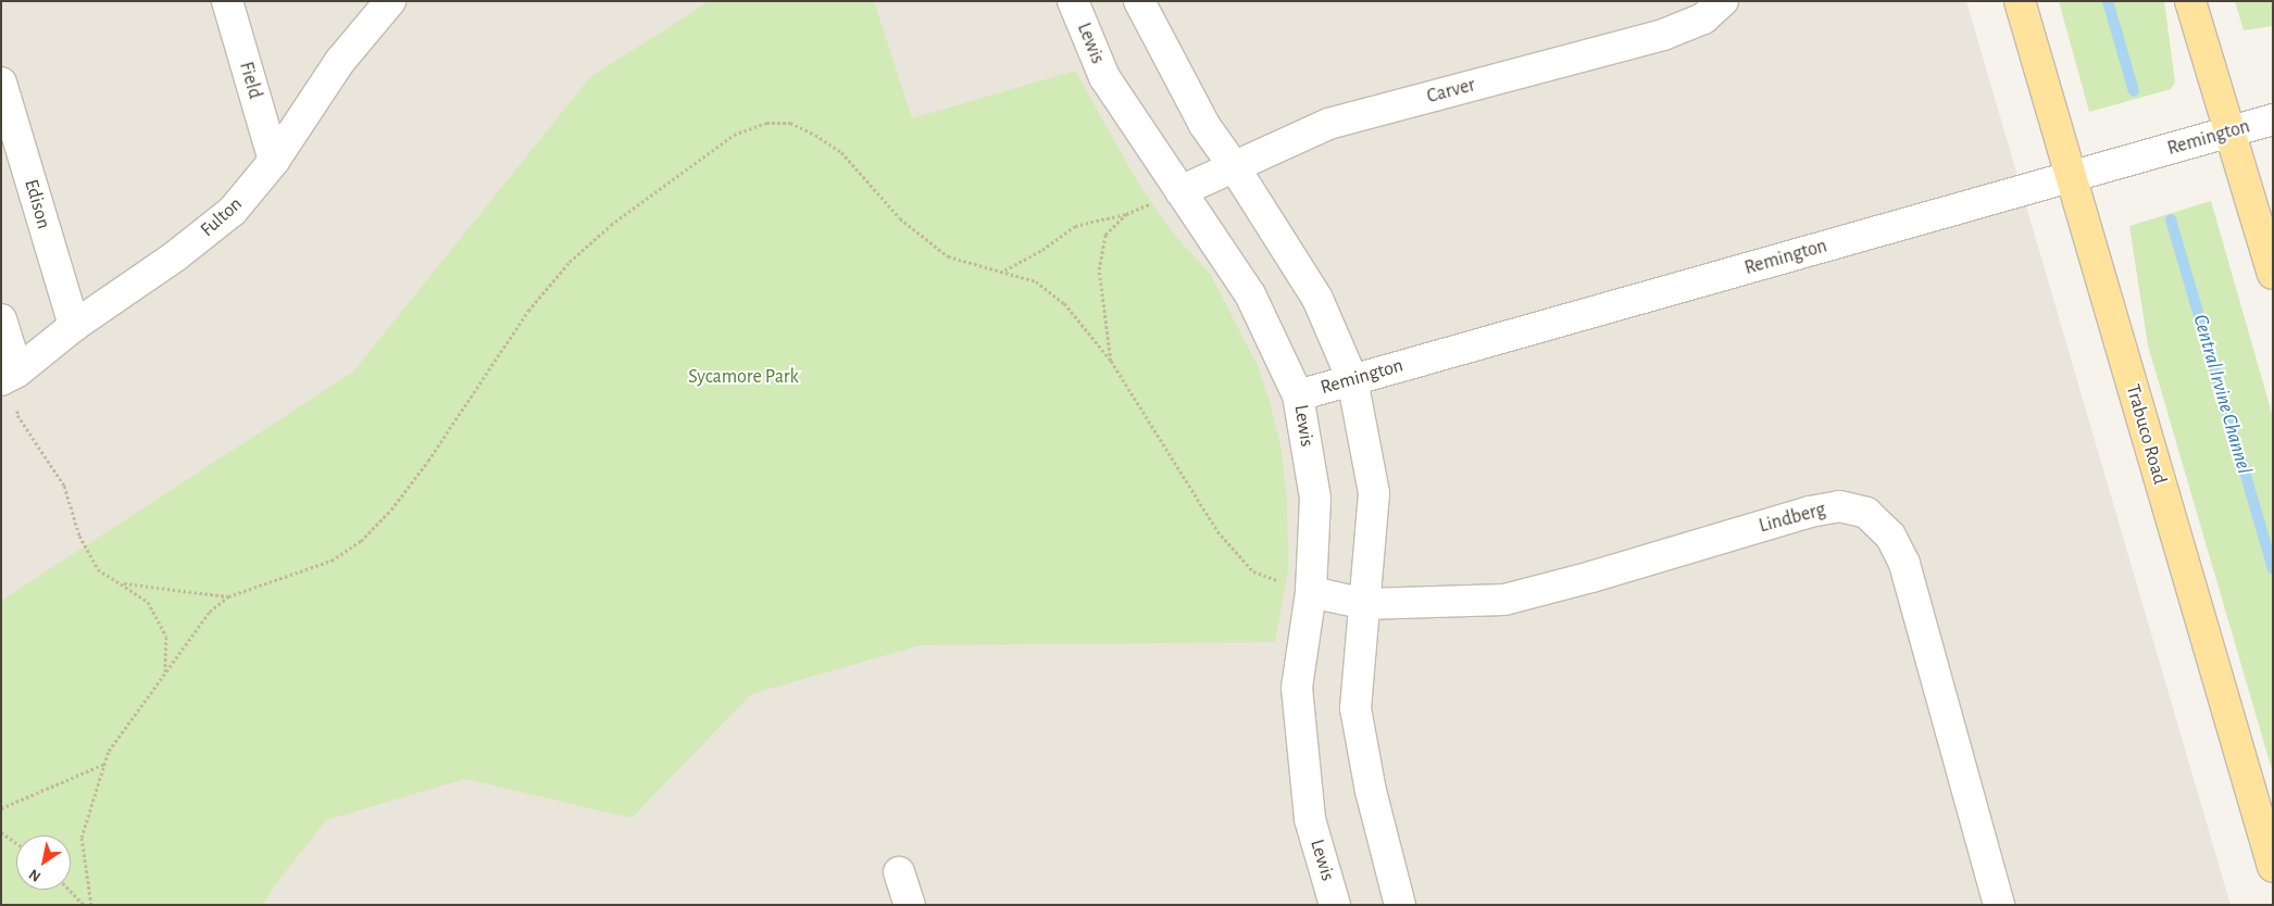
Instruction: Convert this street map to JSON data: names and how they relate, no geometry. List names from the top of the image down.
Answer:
{
  "streets": {
    "main road": ["Trabuco Road"],
    "street": [
      "Lewis",
      "Field",
      "Carver",
      "Remington",
      "Edison",
      "Fulton",
      "Lindberg"
    ]
  },
  "crossings": [
    ["Lewis", "Carver"],
    ["Lewis", "Remington"],
    ["Lewis", "Lindberg"],
    ["Field", "Fulton"],
    ["Remington", "Trabuco Road"],
    ["Edison", "Fulton"]
  ],
  "water": ["Central Irvine Channel"],
  "parks": ["Sycamore Park"],
  "north": "bottom left"
}
